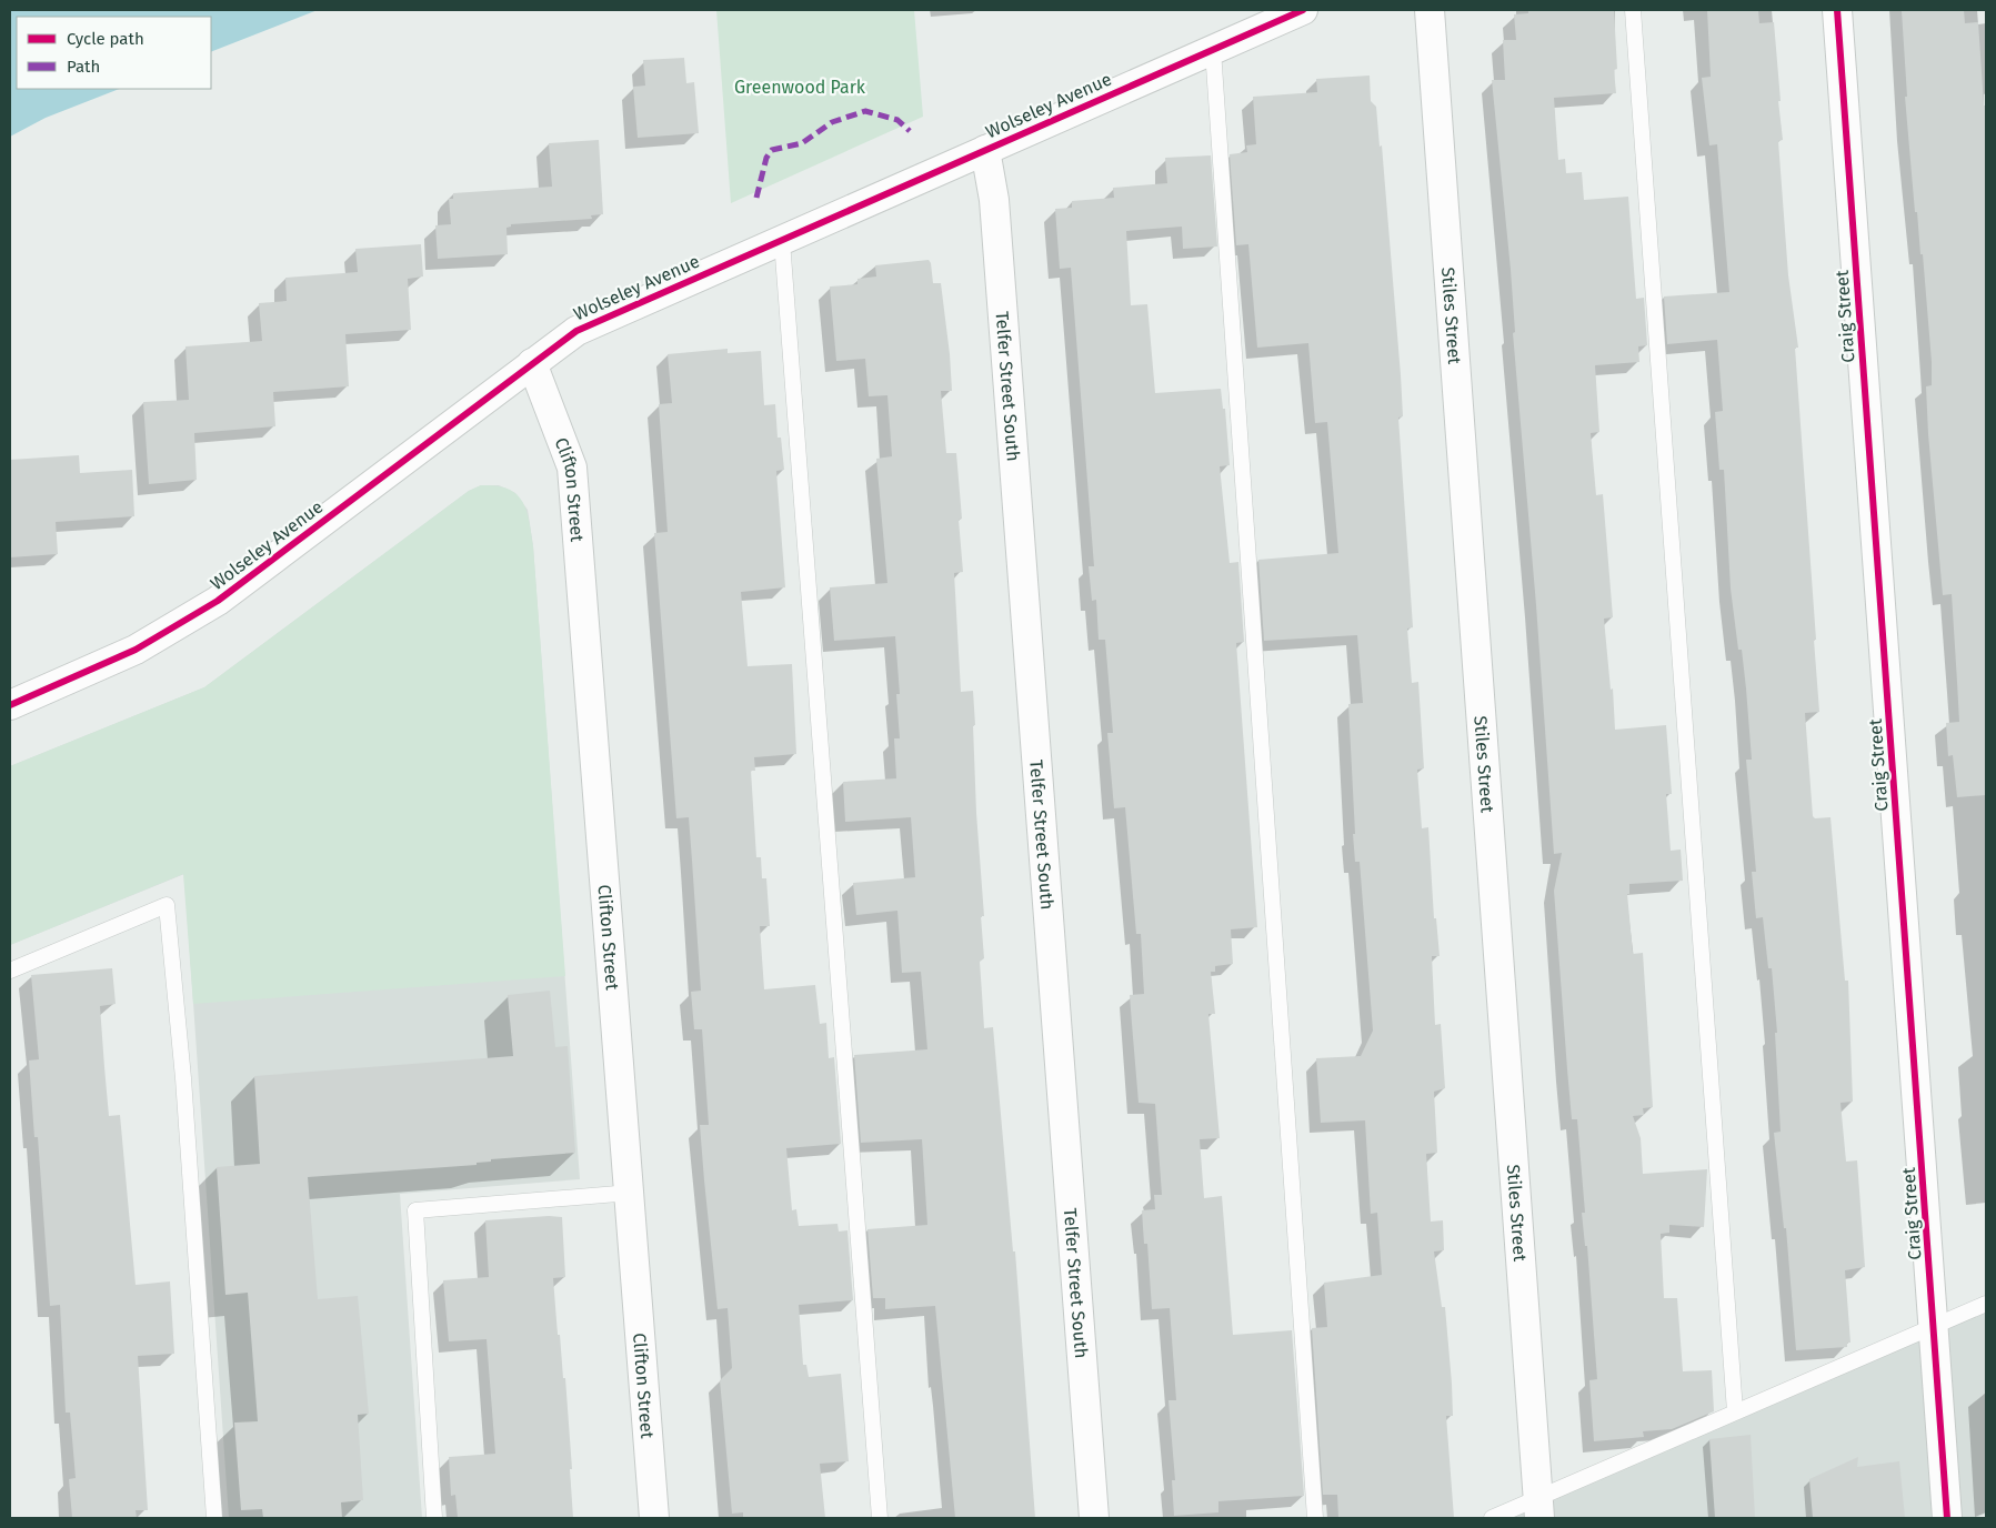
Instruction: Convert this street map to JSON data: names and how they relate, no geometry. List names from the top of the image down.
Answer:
{
  "streets": {
    "street": [
      "Wolseley Avenue",
      "Stiles Street",
      "Craig Street",
      "Telfer Street South",
      "Clifton Street"
    ]
  },
  "crossings": [
    ["Wolseley Avenue", "Telfer Street South"],
    ["Wolseley Avenue", "Clifton Street"]
  ],
  "parks": ["Greenwood Park"],
  "legend": ["Cycle path", "Path"]
}
